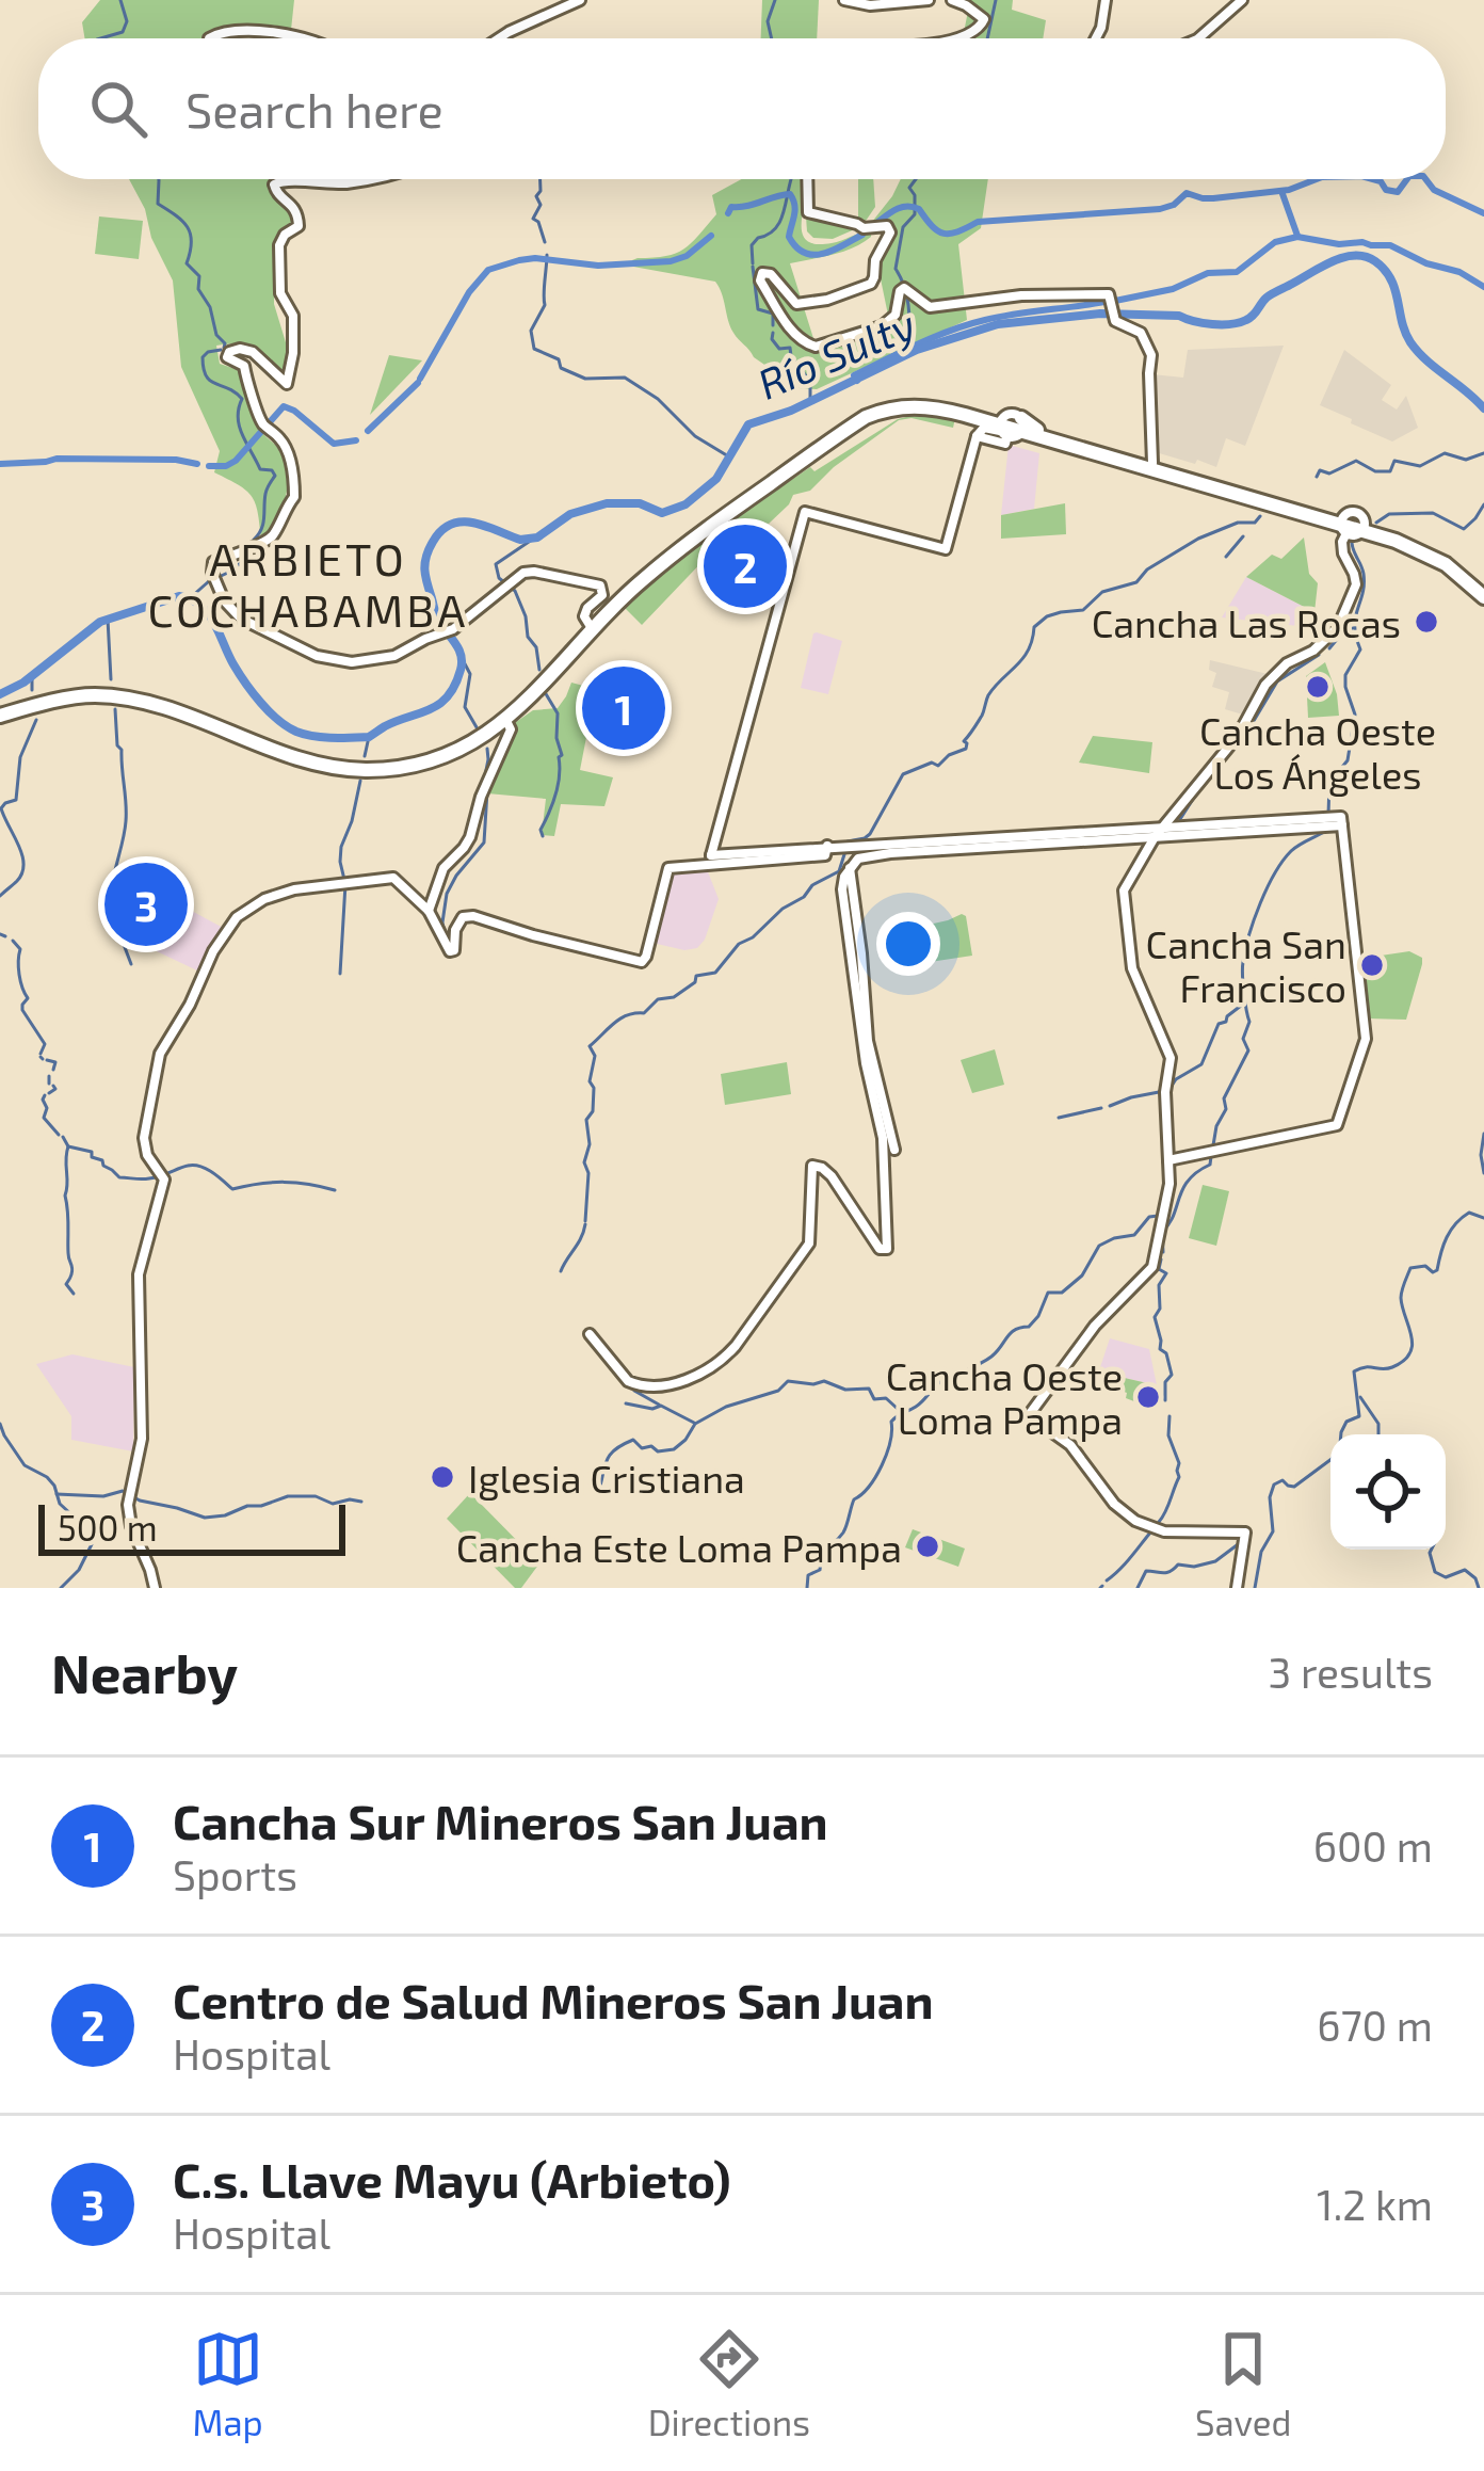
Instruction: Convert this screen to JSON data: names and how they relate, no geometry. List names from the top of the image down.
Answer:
{
  "districts": ["ARBIETO COCHABAMBA"],
  "water": ["Río Sulty"],
  "places": [
    "Cancha Las Rocas",
    "Cancha Oeste Los Ángeles",
    "Cancha San Francisco",
    "Cancha Oeste Loma Pampa",
    "Iglesia Cristiana",
    "Cancha Este Loma Pampa"
  ],
  "scale_bar": "500 m",
  "page": {
    "search": "Search here",
    "pins": ["2", "1", "3"],
    "scale": "500 m",
    "heading": ["Nearby", "3 results"],
    "list": [
      {
        "mark": "1",
        "name": "Cancha Sur Mineros San Juan",
        "note": "Sports",
        "value": "600 m"
      },
      {
        "mark": "2",
        "name": "Centro de Salud Mineros San Juan",
        "note": "Hospital",
        "value": "670 m"
      },
      {
        "mark": "3",
        "name": "C.s. Llave Mayu (Arbieto)",
        "note": "Hospital",
        "value": "1.2 km"
      }
    ],
    "nav": ["Map", "Directions", "Saved"]
  }
}
